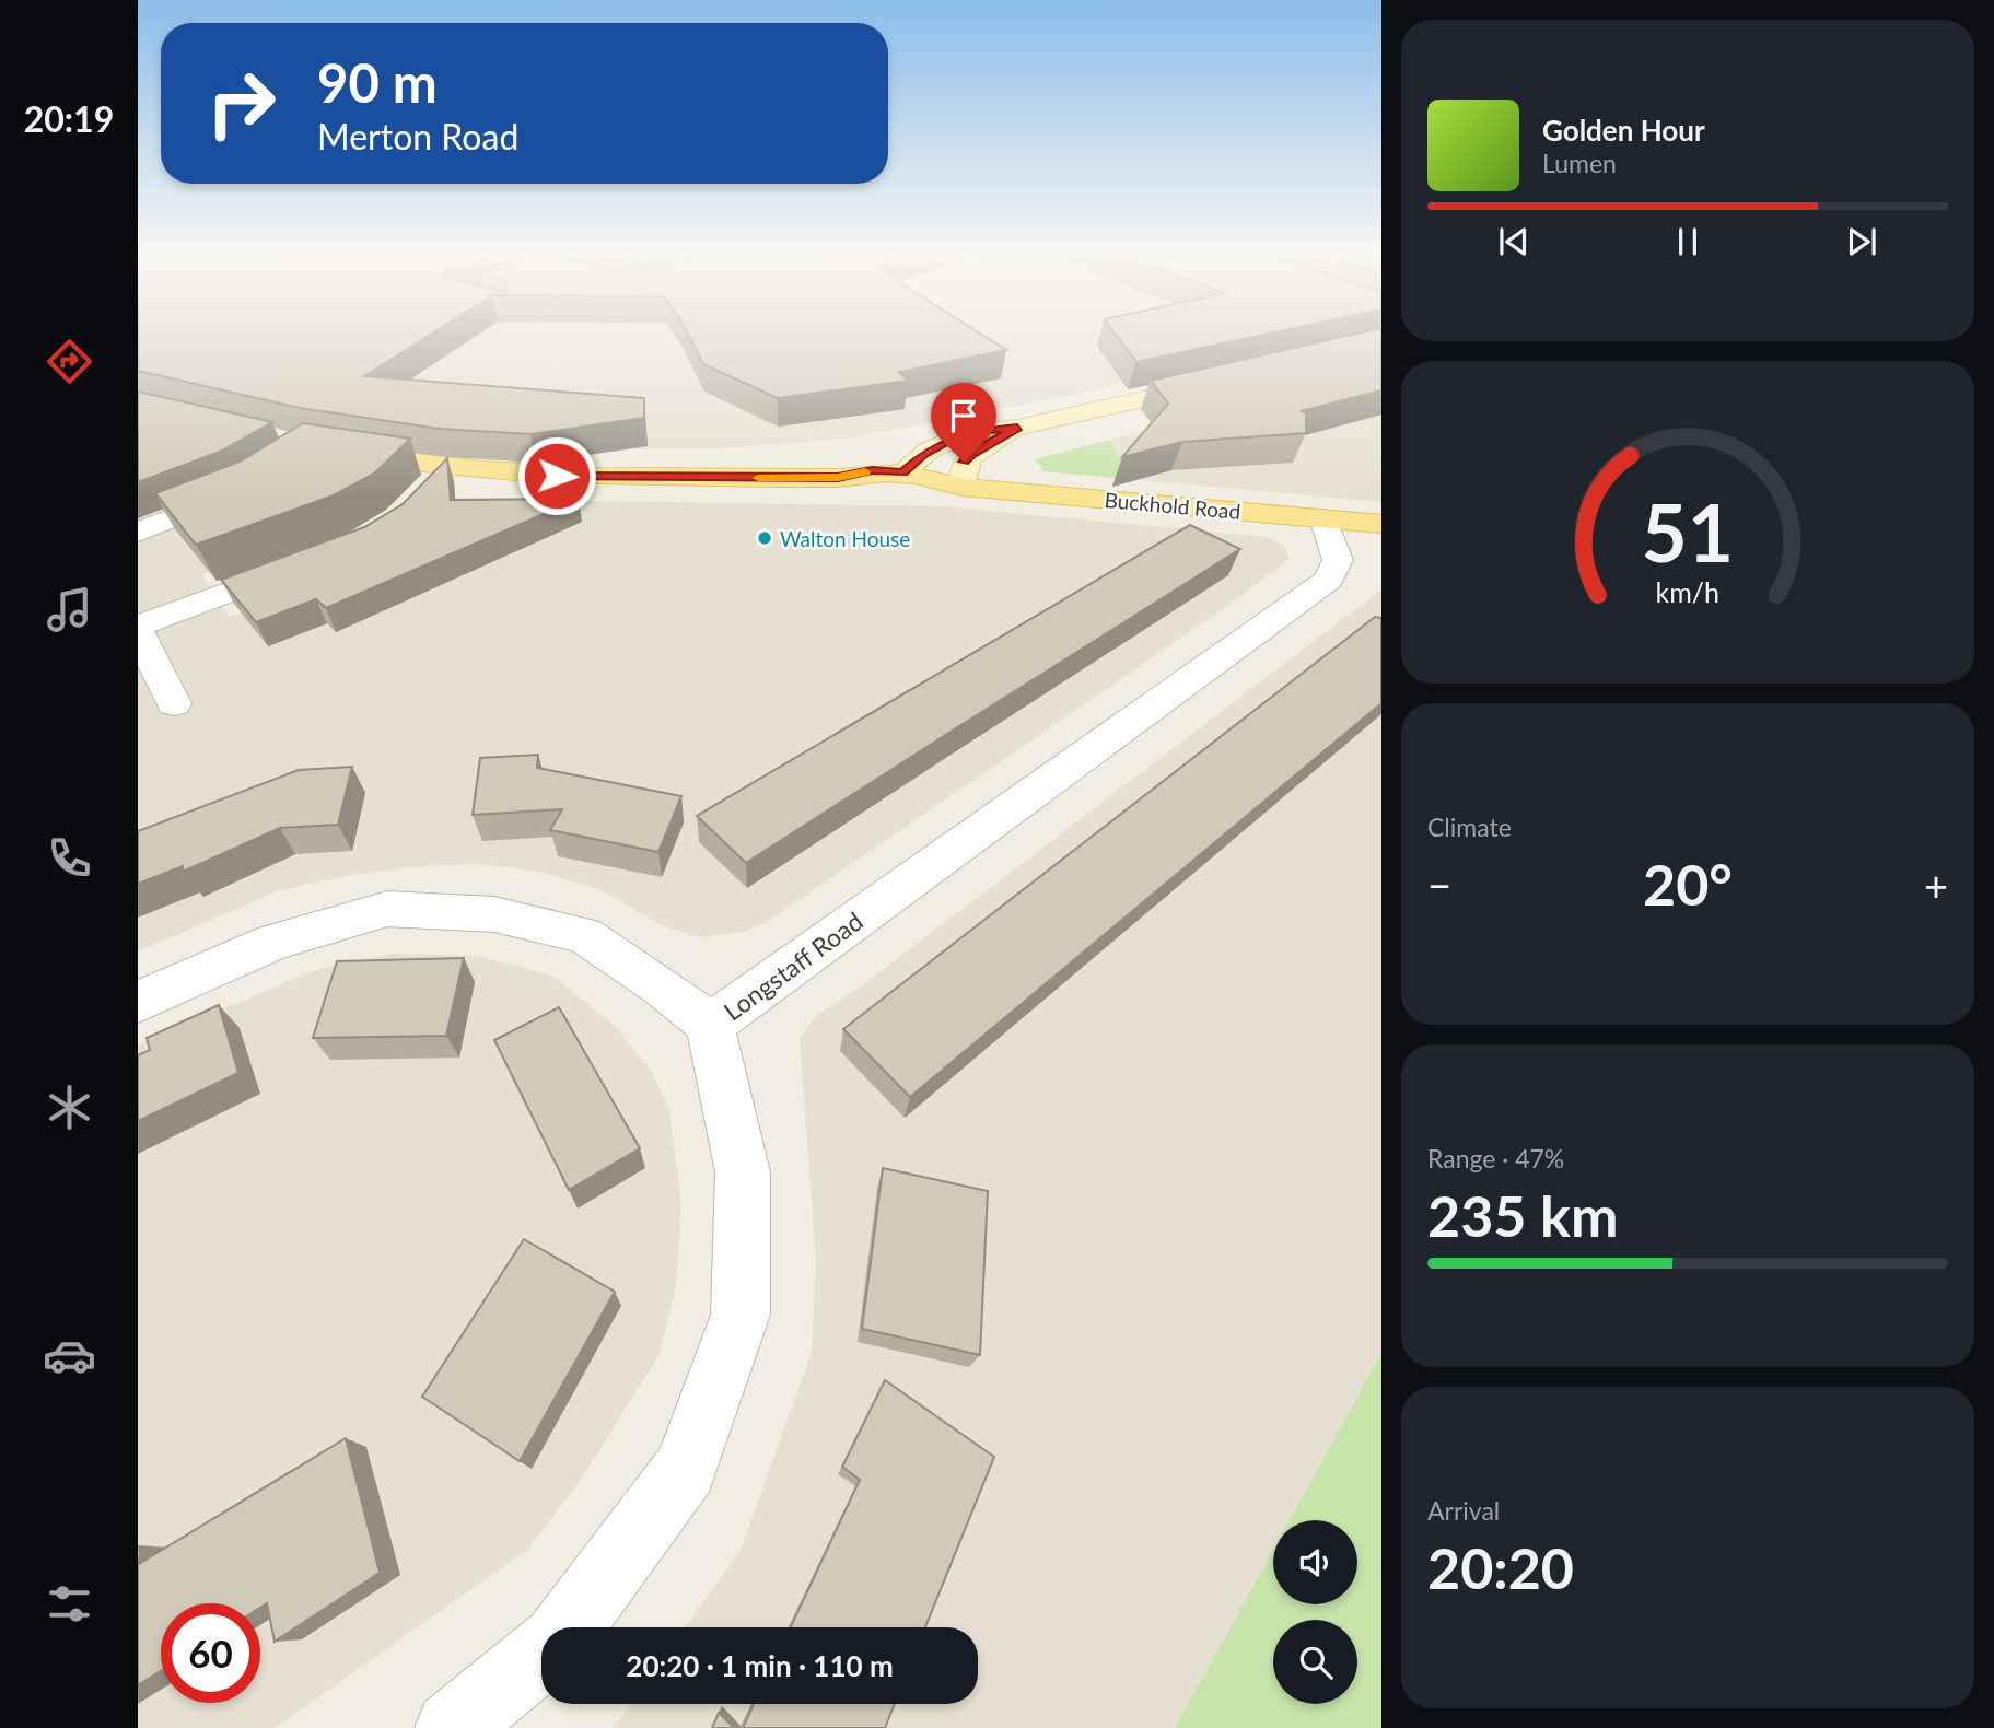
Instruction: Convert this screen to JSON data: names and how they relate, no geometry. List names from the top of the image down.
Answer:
{
  "streets": {
    "main road": ["Buckhold Road"],
    "street": ["Longstaff Road"]
  },
  "crossings": [
    ["Buckhold Road", "Longstaff Road"]
  ],
  "places": ["Walton House"],
  "page": {
    "tabs": "20:19",
    "turn": ["90 m", "Merton Road"],
    "song": ["Golden Hour", "Lumen"],
    "tile": [
      "Climate",
      ["Range · 47%", "235 km"],
      ["Arrival", "20:20"]
    ],
    "heat": ["−", "20°", "+"],
    "limit": "60",
    "trip": "20:20 · 1 min · 110 m",
    "gauge": ["51", "km/h"]
  }
}
